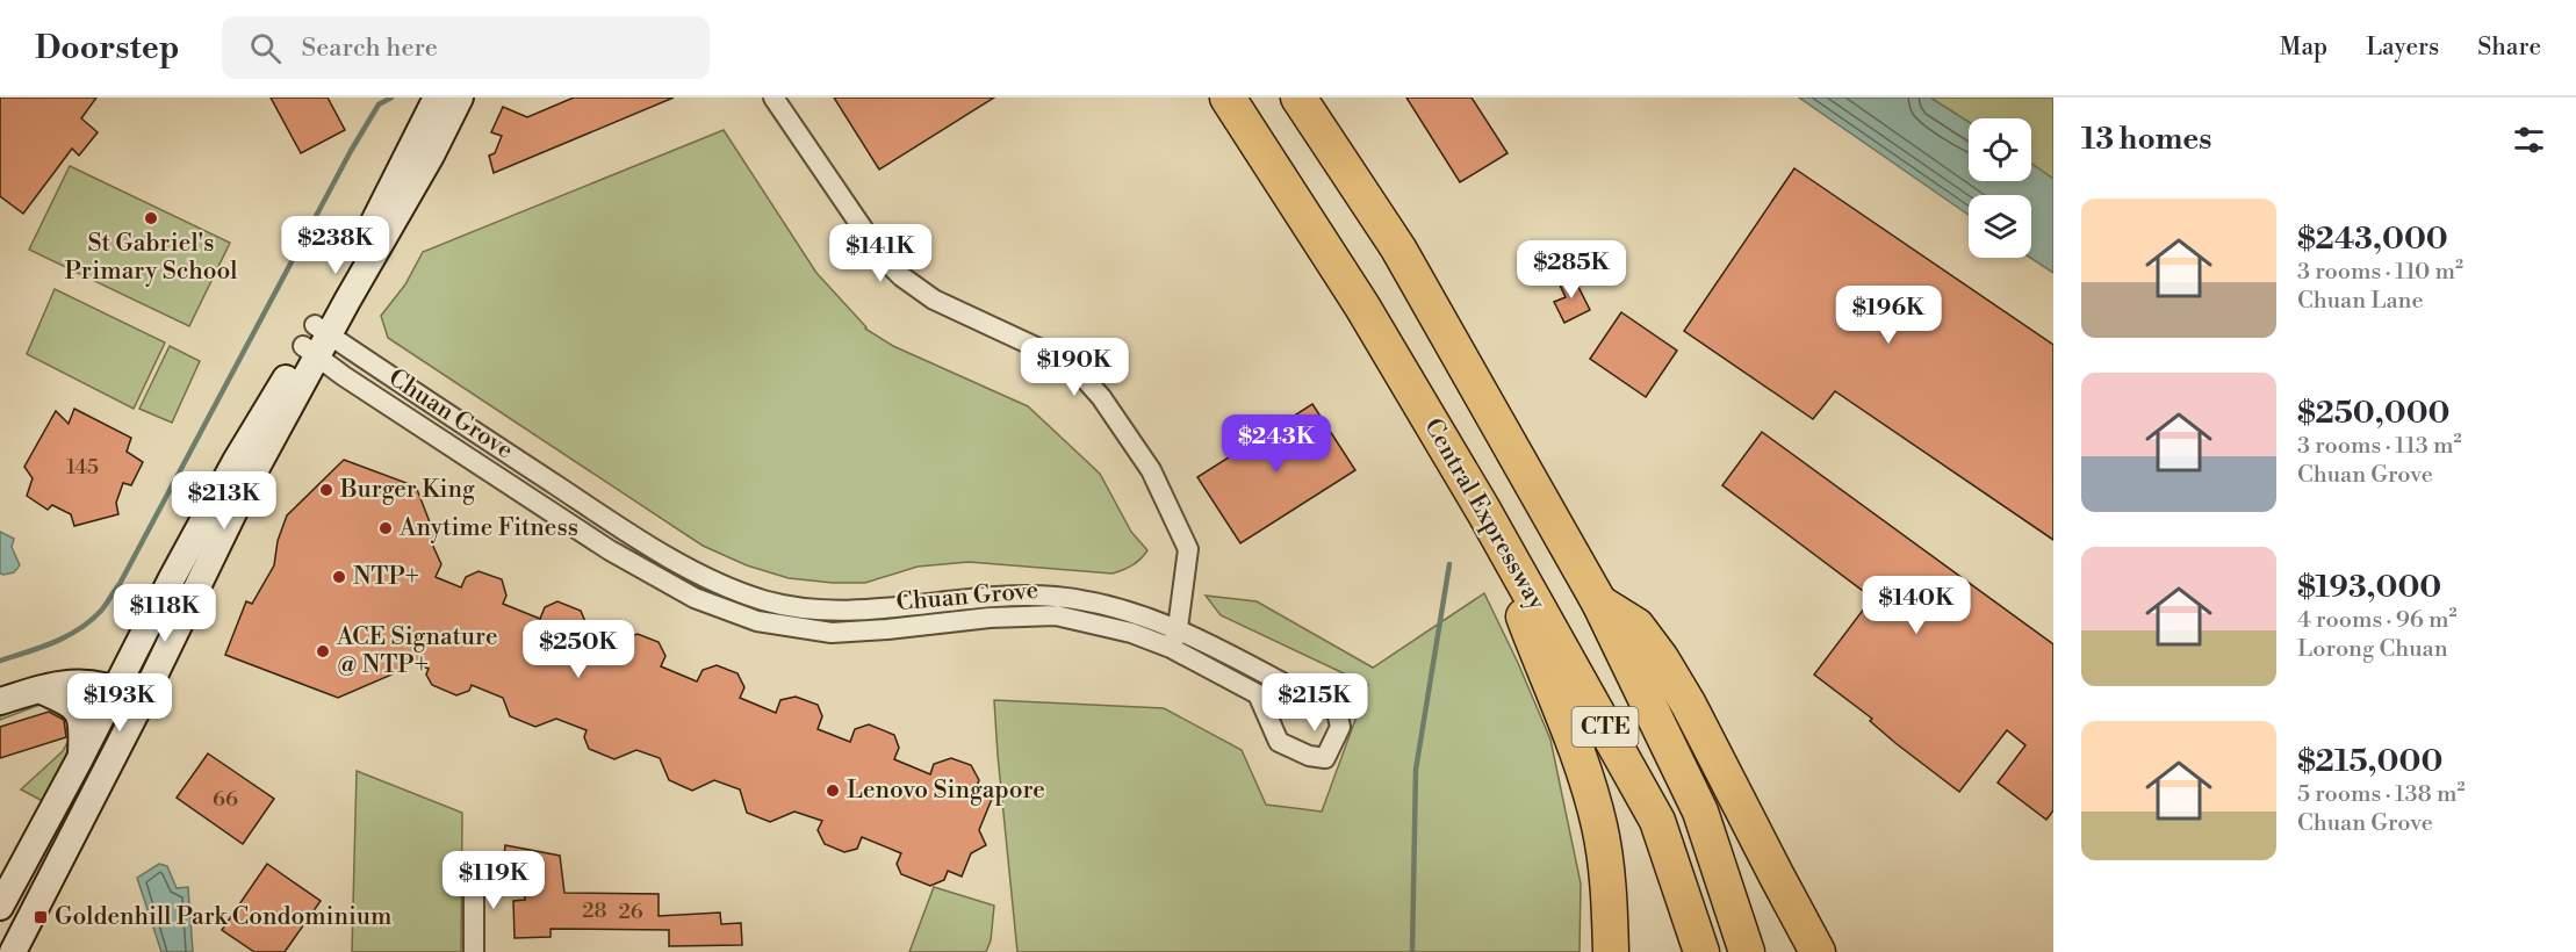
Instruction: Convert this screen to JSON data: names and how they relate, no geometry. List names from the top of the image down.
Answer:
{
  "streets": {
    "highway": ["Central Expressway", "CTE"],
    "street": ["Chuan Grove"]
  },
  "places": {
    "other": [
      "St Gabriel's Primary School",
      "Burger King",
      "Anytime Fitness",
      "NTP+",
      "ACE Signature @ NTP+",
      "Lenovo Singapore"
    ],
    "transit": ["Goldenhill Park Condominium"]
  },
  "house_numbers": [
    "145",
    "66",
    "28",
    "26"
  ],
  "page": {
    "header": "Doorstep",
    "search": "Search here",
    "nav": ["Map", "Layers", "Share"],
    "heading": "13 homes",
    "list": [
      {
        "name": "$243,000",
        "note": "3 rooms · 110 m² · Chuan Lane"
      },
      {
        "name": "$250,000",
        "note": "3 rooms · 113 m² · Chuan Grove"
      },
      {
        "name": "$193,000",
        "note": "4 rooms · 96 m² · Lorong Chuan"
      },
      {
        "name": "$215,000",
        "note": "5 rooms · 138 m² · Chuan Grove"
      }
    ],
    "price": [
      "$238K",
      "$141K",
      "$285K",
      "$196K",
      "$190K",
      "$243K",
      "$213K",
      "$140K",
      "$118K",
      "$250K",
      "$193K",
      "$215K",
      "$119K"
    ]
  }
}
